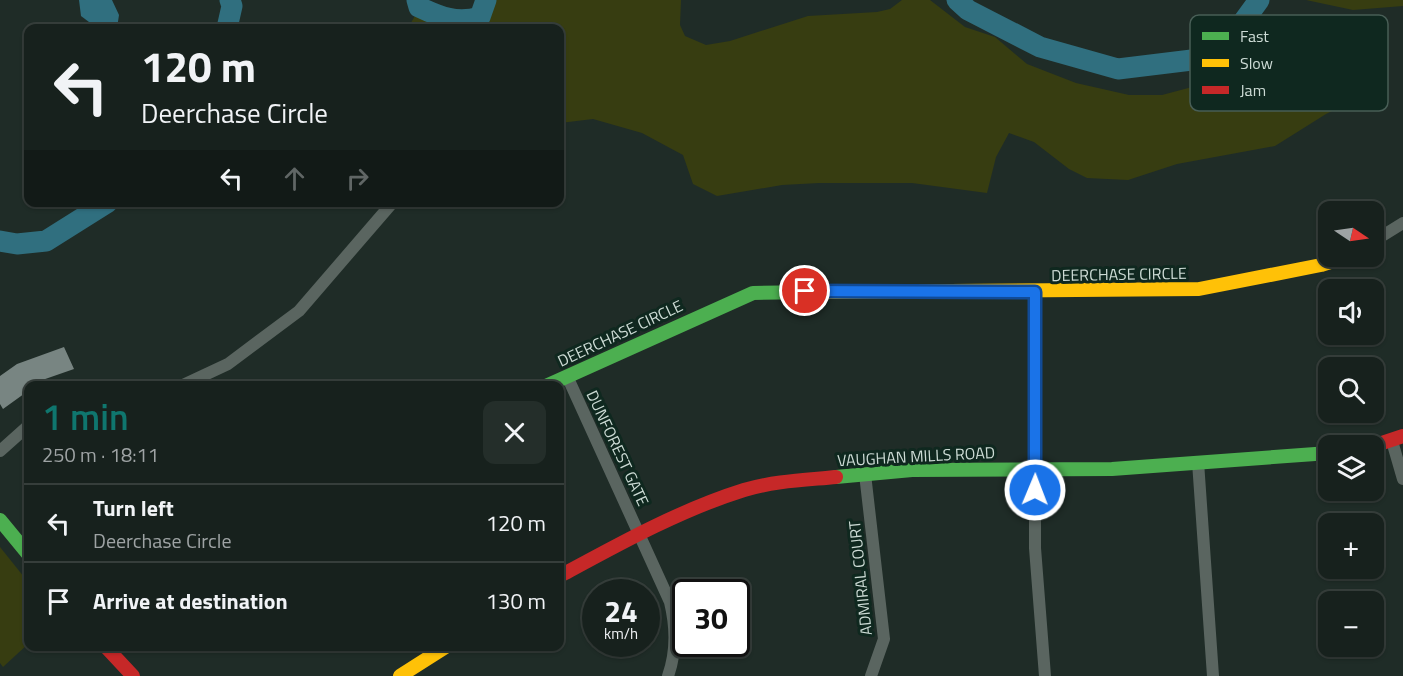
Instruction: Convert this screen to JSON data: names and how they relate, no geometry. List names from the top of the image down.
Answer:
{
  "streets": {
    "street": [
      "DEERCHASE CIRCLE",
      "DUNFOREST GATE",
      "VAUGHAN MILLS ROAD",
      "ADMIRAL COURT"
    ]
  },
  "crossings": [
    ["DEERCHASE CIRCLE", "DUNFOREST GATE"],
    ["DUNFOREST GATE", "VAUGHAN MILLS ROAD"],
    ["VAUGHAN MILLS ROAD", "ADMIRAL COURT"]
  ],
  "legend": ["Fast", "Slow", "Jam"],
  "north": "right",
  "page": {
    "turn": ["120 m", "Deerchase Circle"],
    "map_buttons": ["+", "−"],
    "heading": ["1 min", "250 m · 18:11"],
    "list": [
      {
        "name": "Turn left",
        "note": "Deerchase Circle",
        "value": "120 m"
      },
      {
        "name": "Arrive at destination",
        "value": "130 m"
      }
    ],
    "speed": "24 km/h",
    "limit": "30"
  }
}
